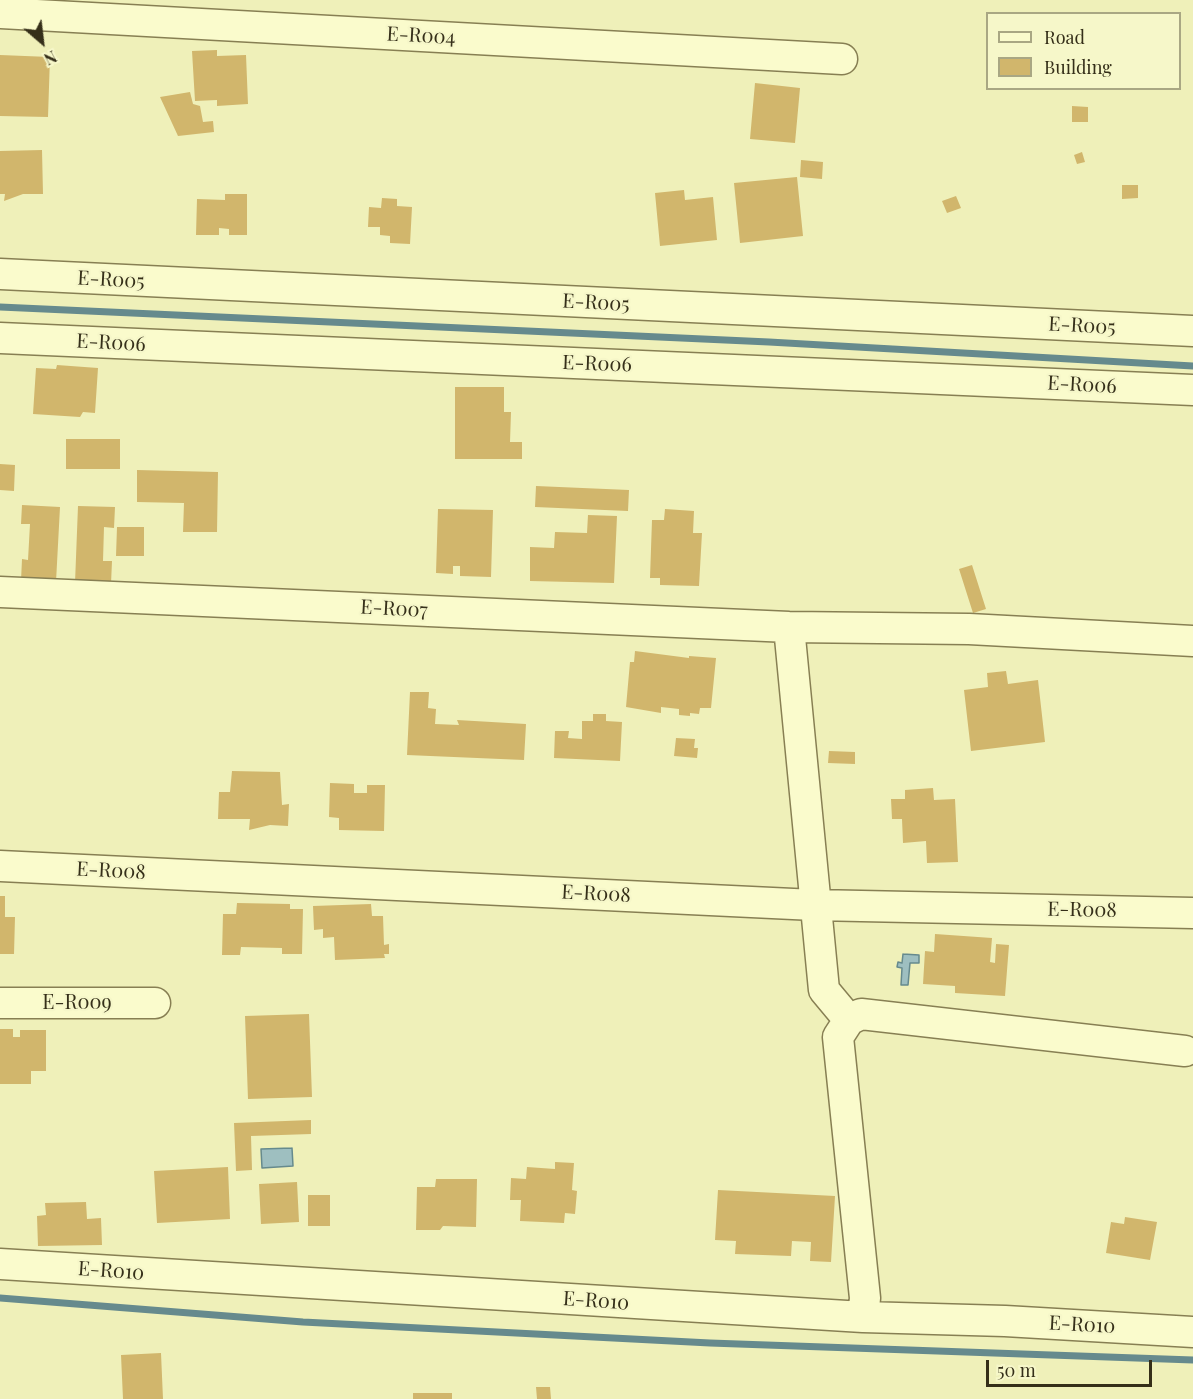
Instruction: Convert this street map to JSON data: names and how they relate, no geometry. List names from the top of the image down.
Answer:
{
  "streets": {
    "street": [
      "E-R004",
      "E-R005",
      "E-R006",
      "E-R007",
      "E-R008",
      "E-R009",
      "E-R010"
    ]
  },
  "legend": ["Road", "Building"],
  "scale_bar": "50 m",
  "north": "bottom right"
}
